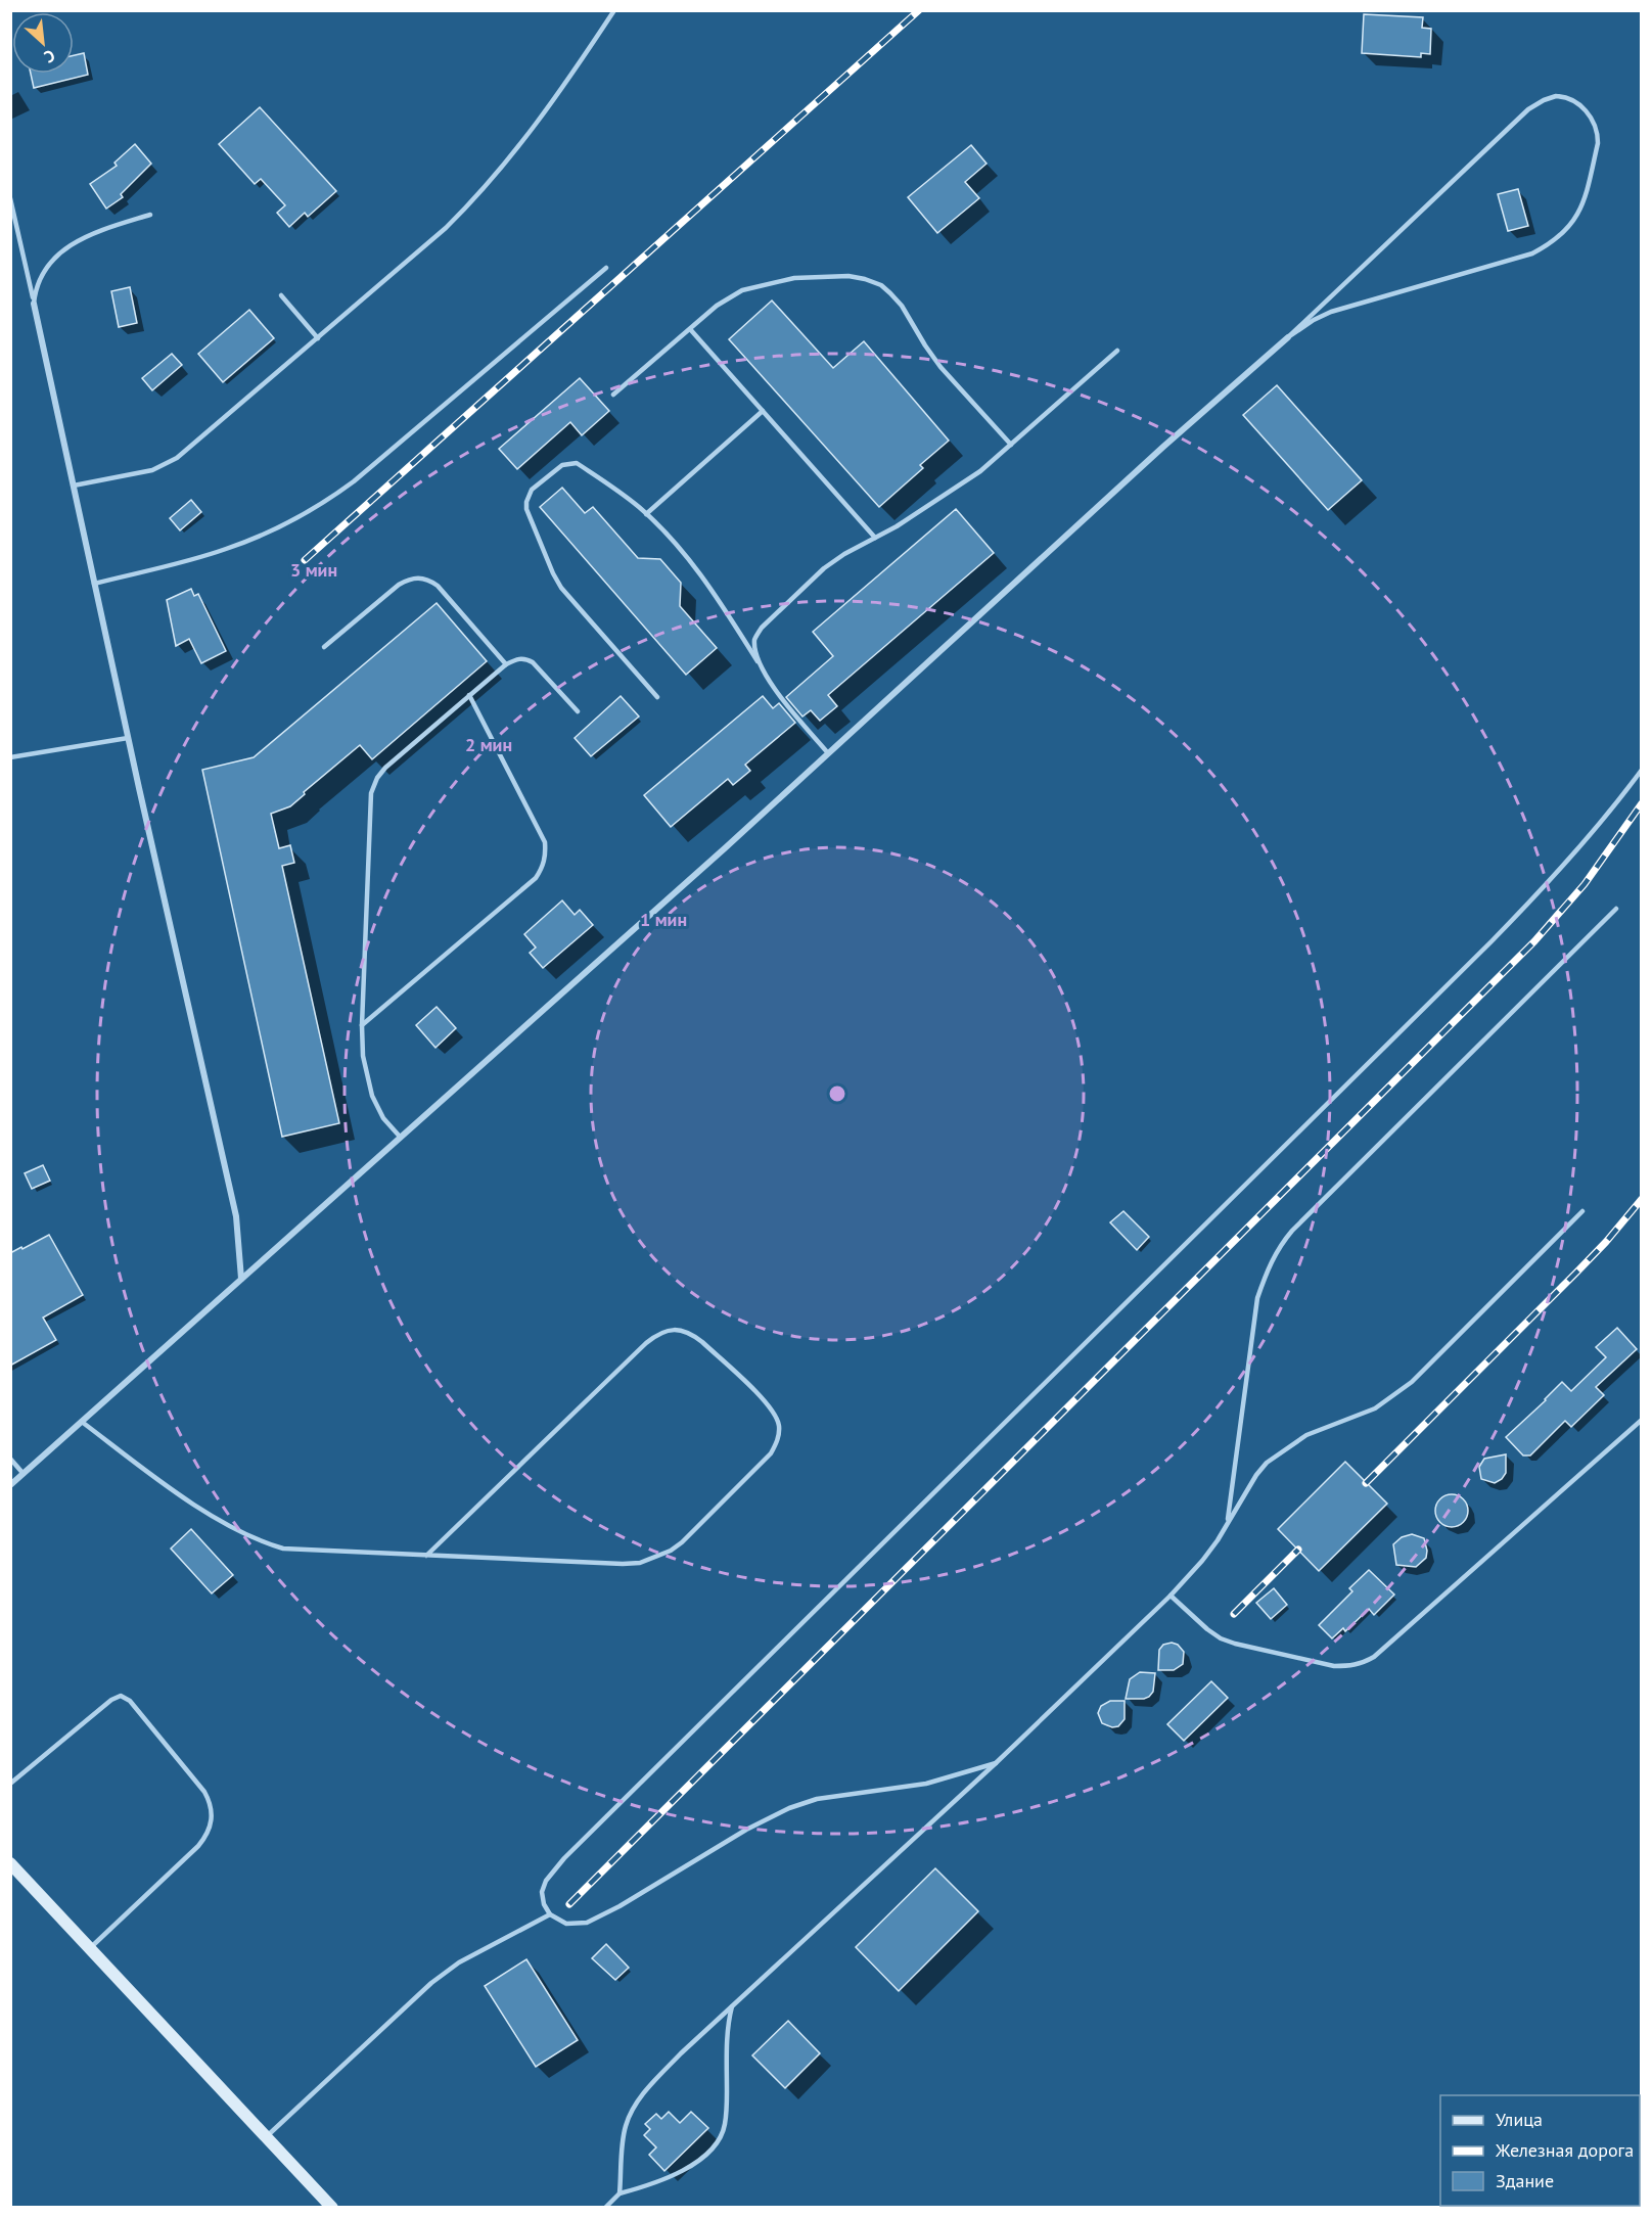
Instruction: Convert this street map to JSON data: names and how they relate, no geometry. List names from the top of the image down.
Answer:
{
  "legend": ["Улица", "Железная дорога", "Здание"],
  "north": "bottom right",
  "rings": ["3 мин", "2 мин", "1 мин"]
}
